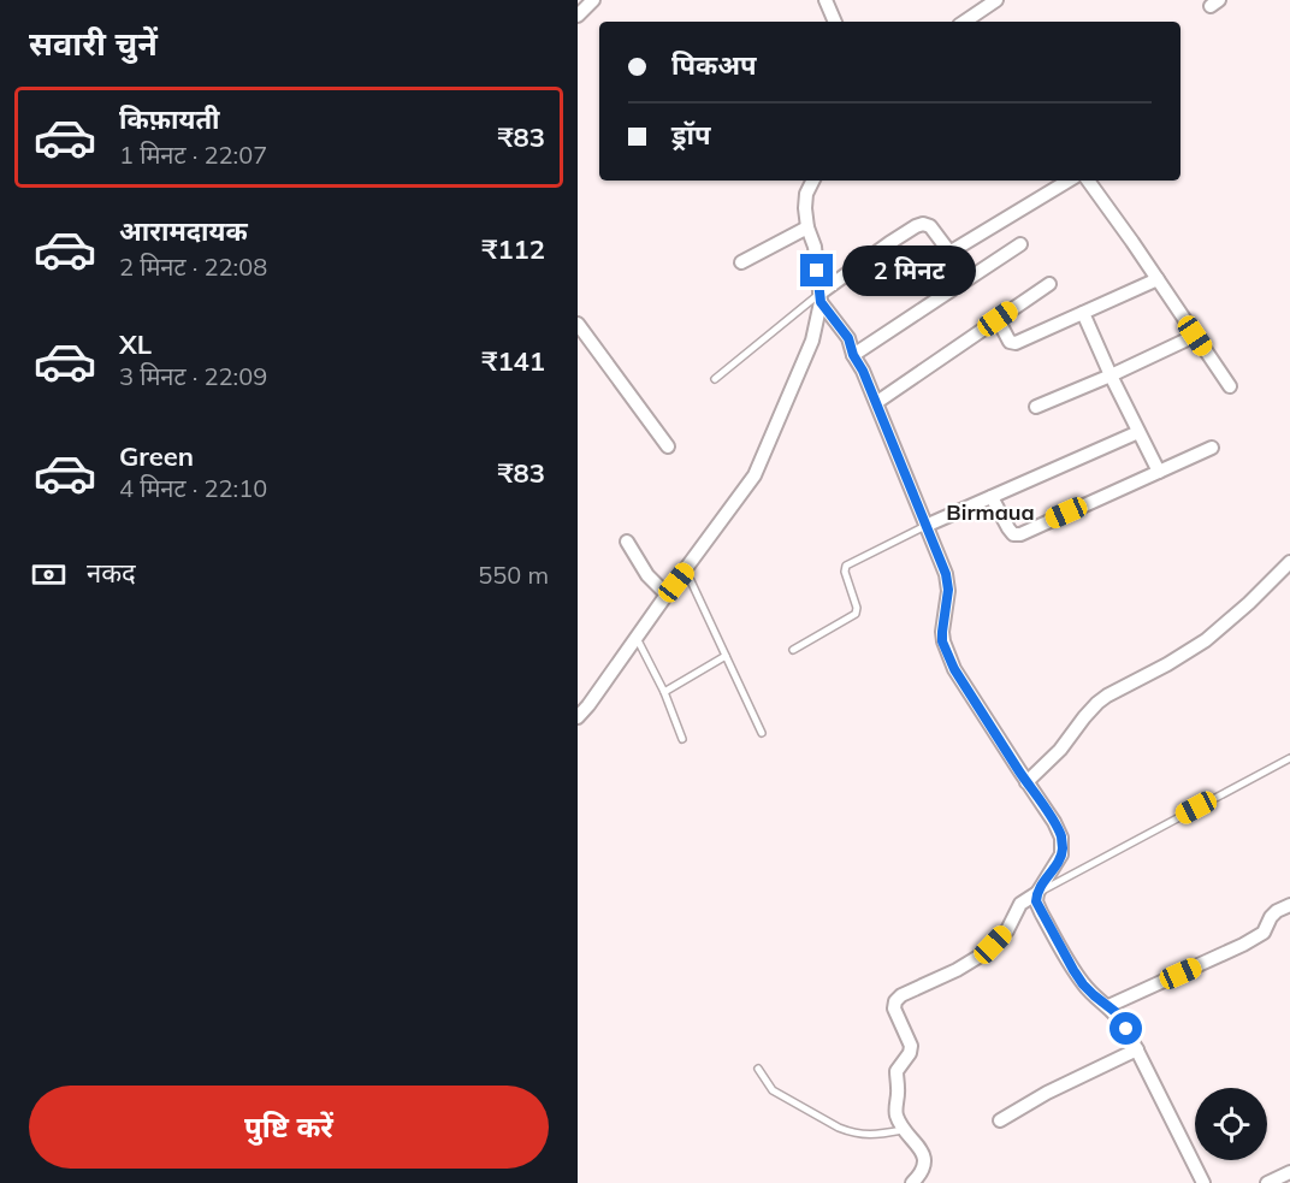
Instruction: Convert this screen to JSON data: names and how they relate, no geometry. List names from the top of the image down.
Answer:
{
  "districts": ["Birmaua"],
  "page": {
    "heading": "सवारी चुनें",
    "banner": ["पिकअप", "ड्रॉप"],
    "list": [
      {
        "name": "किफ़ायती",
        "note": "1 मिनट · 22:07",
        "value": "₹83"
      },
      {
        "name": "आरामदायक",
        "note": "2 मिनट · 22:08",
        "value": "₹112"
      },
      {
        "name": "XL",
        "note": "3 मिनट · 22:09",
        "value": "₹141"
      },
      {
        "name": "Green",
        "note": "4 मिनट · 22:10",
        "value": "₹83"
      }
    ],
    "bubble": "2 मिनट",
    "pay": ["नकद", "550 m"],
    "buttons": "पुष्टि करें"
  }
}
